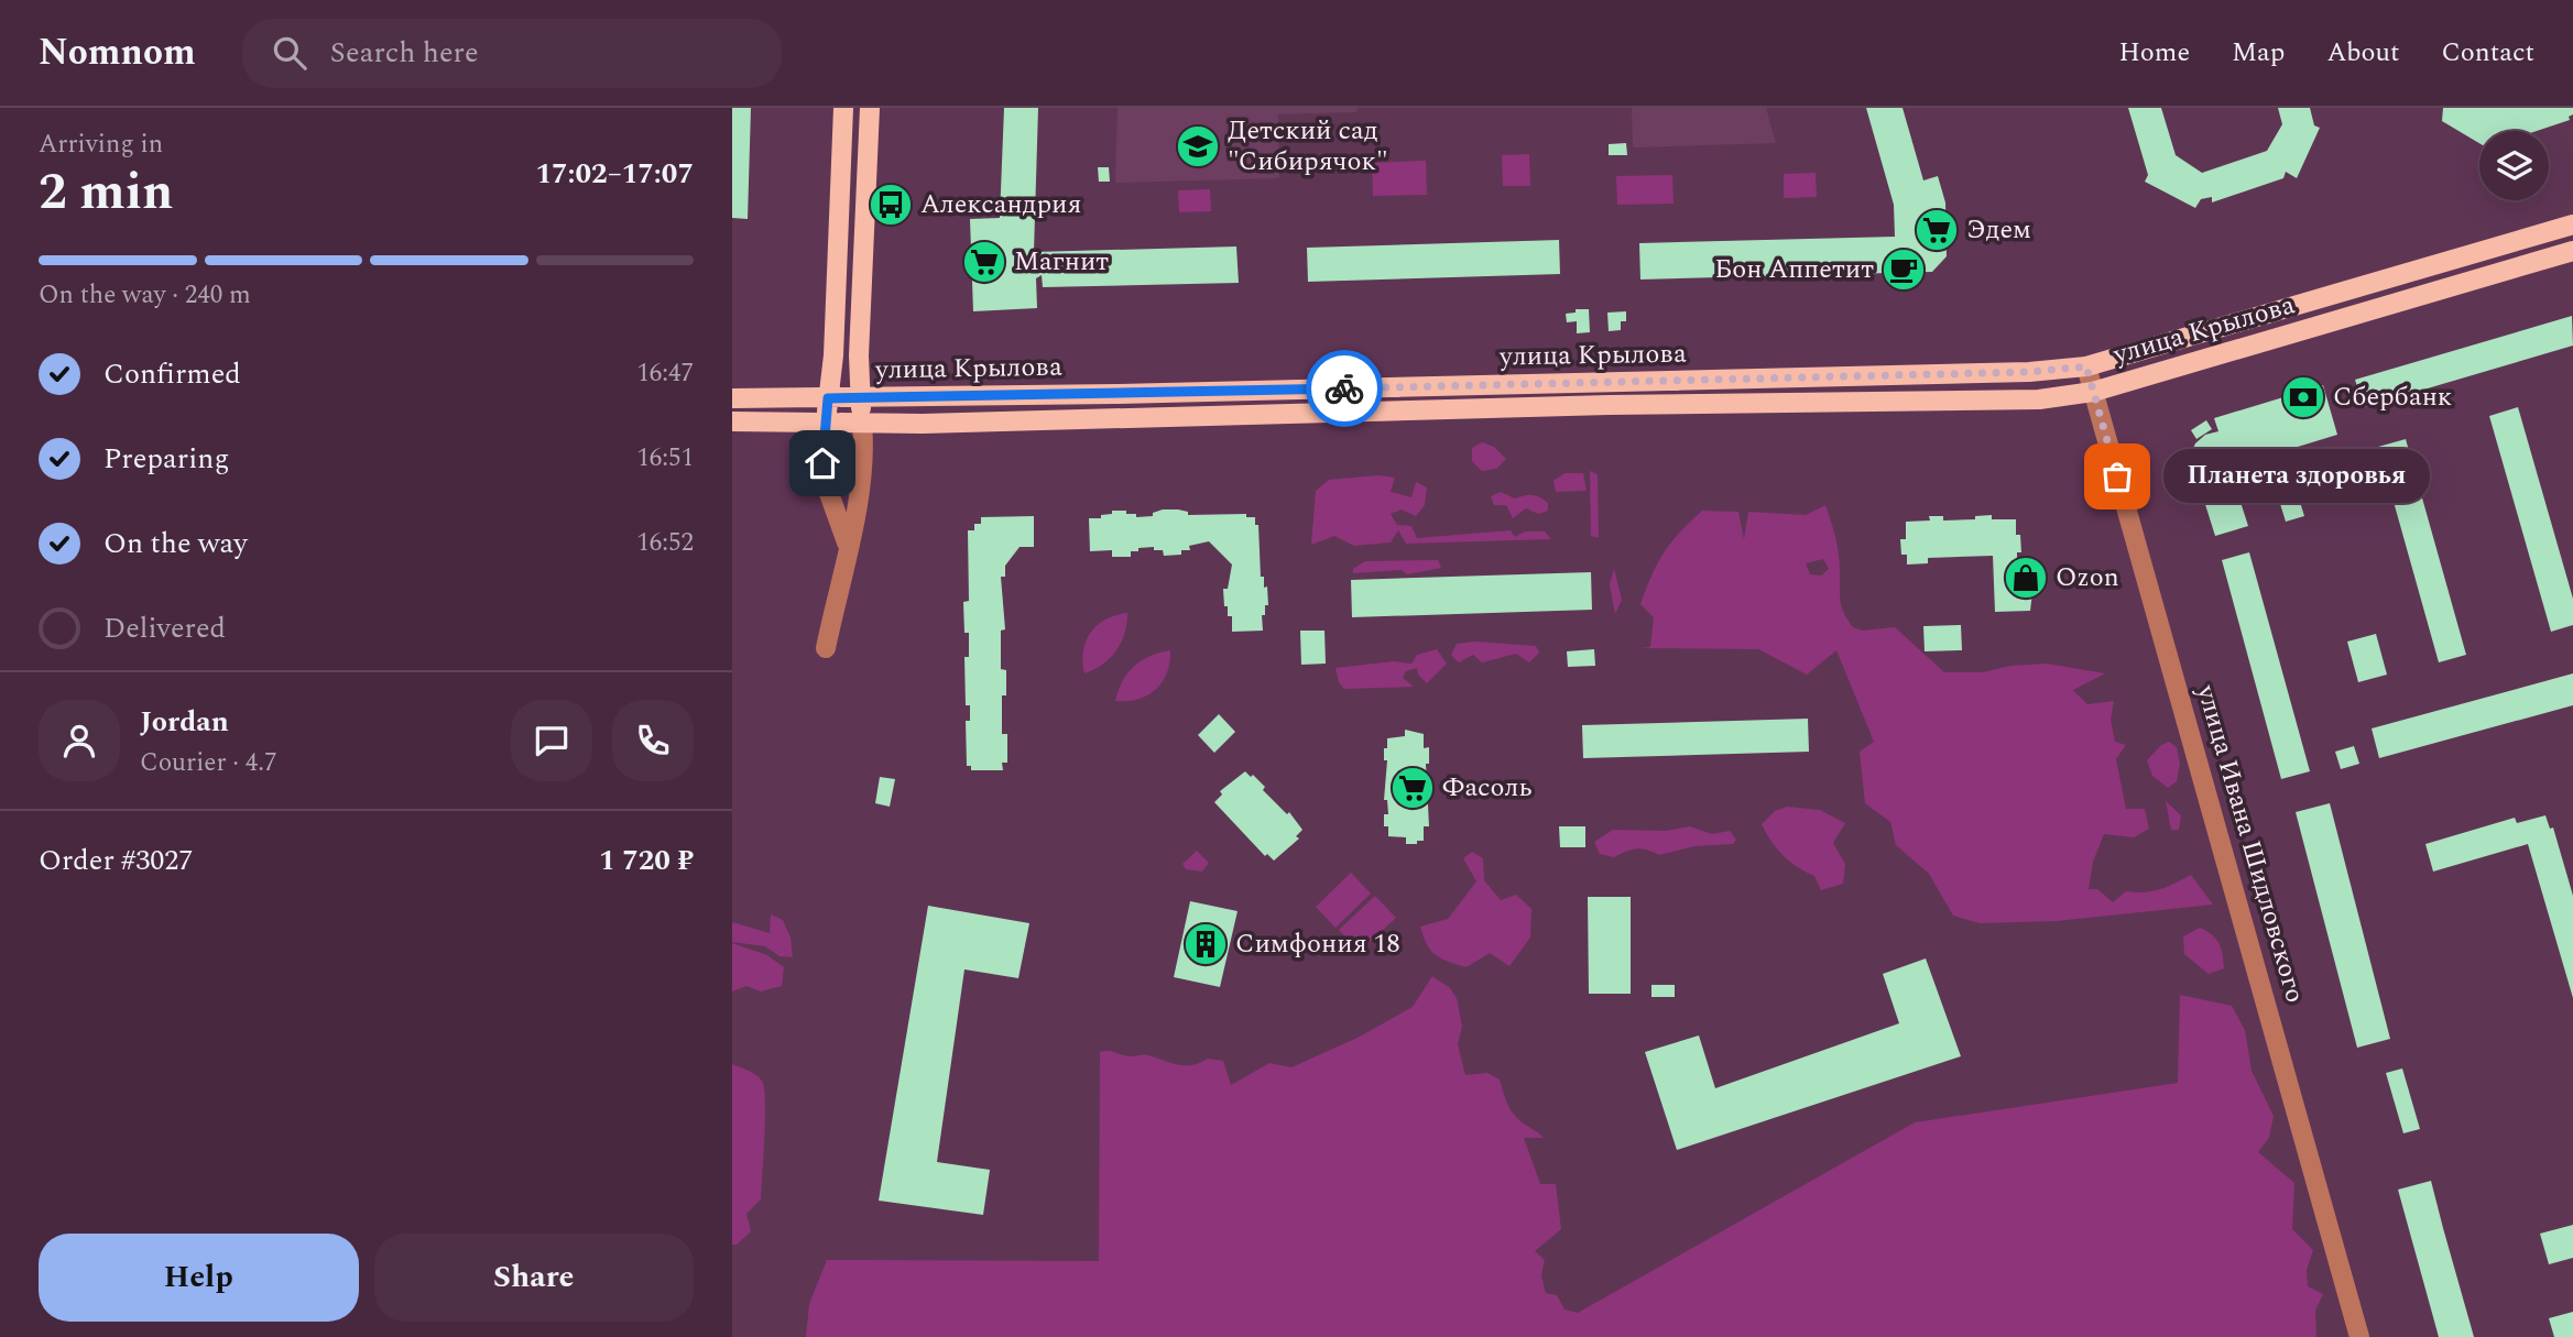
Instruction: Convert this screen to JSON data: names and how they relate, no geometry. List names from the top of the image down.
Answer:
{
  "streets": {
    "main road": ["улица Крылова"],
    "street": ["улица Ивана Шидловского"]
  },
  "crossings": [
    ["улица Крылова", "улица Ивана Шидловского"]
  ],
  "places": {
    "school or university": ["Детский сад \"Сибирячок\""],
    "bus stop": ["Александрия"],
    "supermarket": ["Эдем", "Магнит", "Фасоль"],
    "cafe": ["Бон Аппетит"],
    "bank": ["Сбербанк"],
    "other": ["Планета здоровья"],
    "shop": ["Ozon"],
    "building": ["Симфония 18"]
  },
  "page": {
    "header": "Nomnom",
    "search": "Search here",
    "nav": [
      "Home",
      "Map",
      "About",
      "Contact"
    ],
    "heading": ["2 min", "Arriving in", "17:02–17:07"],
    "panel": [
      "Jordan",
      "Courier · 4.7",
      "Order #3027",
      "1 720 ₽"
    ],
    "bar": "On the way · 240 m",
    "list": [
      ["Confirmed", "16:47"],
      ["Preparing", "16:51"],
      ["On the way", "16:52"],
      "Delivered"
    ],
    "bubble": "Планета здоровья",
    "buttons": ["Help", "Share"]
  }
}
